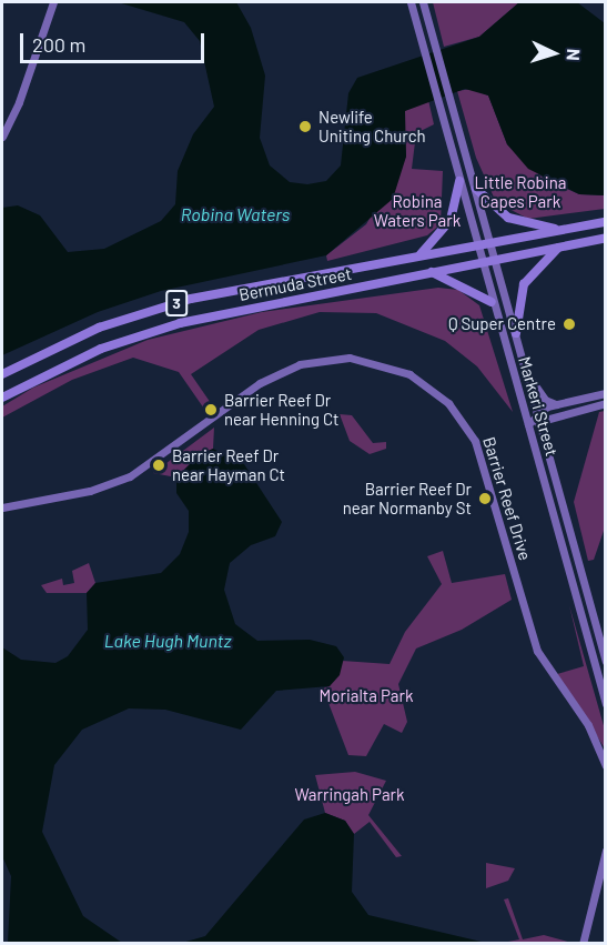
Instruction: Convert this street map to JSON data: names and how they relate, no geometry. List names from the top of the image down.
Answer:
{
  "streets": {
    "main road": [
      "Bermuda Street",
      "3",
      "Markeri Street",
      "Barrier Reef Drive"
    ]
  },
  "crossings": [
    ["Bermuda Street", "Markeri Street"]
  ],
  "water": ["Robina Waters", "Lake Hugh Muntz"],
  "parks": [
    "Little Robina Capes Park",
    "Robina Waters Park",
    "Morialta Park",
    "Warringah Park"
  ],
  "places": [
    "Newlife Uniting Church",
    "Q Super Centre",
    "Barrier Reef Dr near Henning Ct",
    "Barrier Reef Dr near Hayman Ct",
    "Barrier Reef Dr near Normanby St"
  ],
  "scale_bar": "200 m",
  "north": "right"
}
